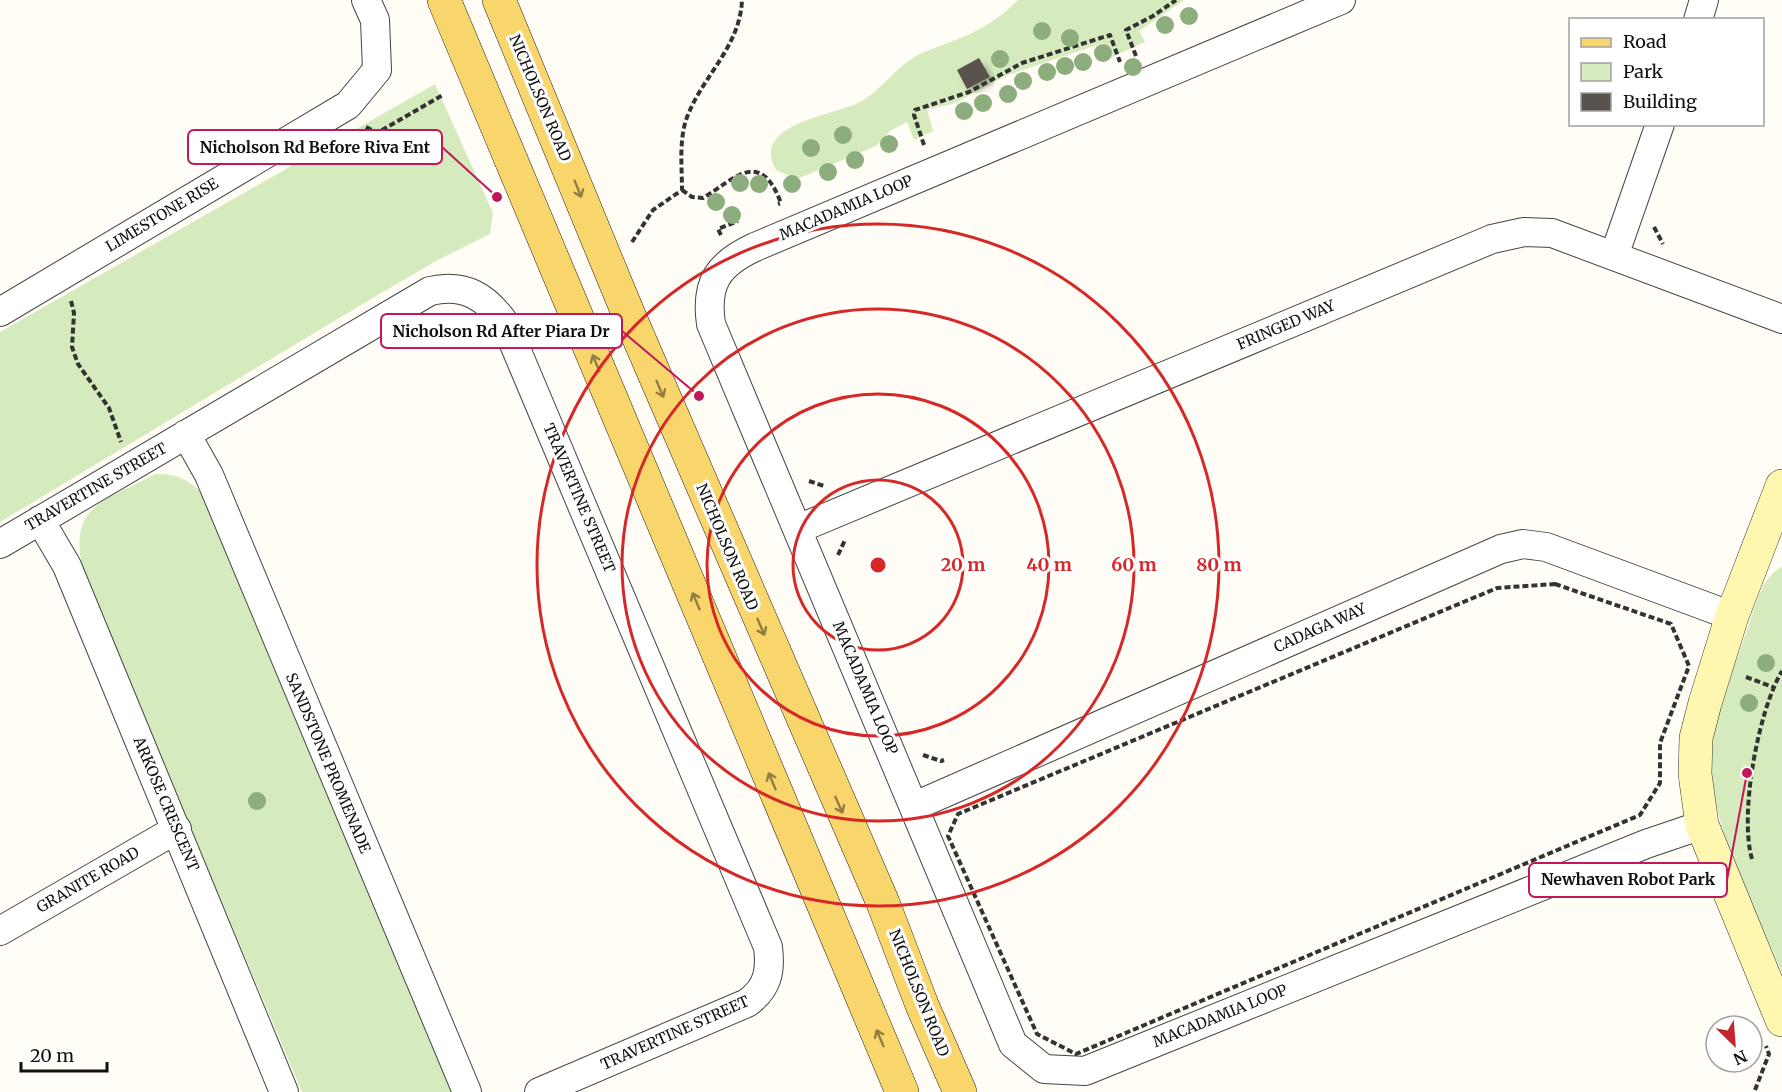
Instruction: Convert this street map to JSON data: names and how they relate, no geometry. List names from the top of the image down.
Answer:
{
  "streets": {
    "main road": ["NICHOLSON ROAD"],
    "street": [
      "MACADAMIA LOOP",
      "LIMESTONE RISE",
      "FRINGED WAY",
      "TRAVERTINE STREET",
      "CADAGA WAY",
      "SANDSTONE PROMENADE",
      "ARKOSE CRESCENT",
      "GRANITE ROAD"
    ]
  },
  "crossings": [
    ["MACADAMIA LOOP", "FRINGED WAY"],
    ["MACADAMIA LOOP", "CADAGA WAY"],
    ["TRAVERTINE STREET", "SANDSTONE PROMENADE"],
    ["TRAVERTINE STREET", "ARKOSE CRESCENT"],
    ["ARKOSE CRESCENT", "GRANITE ROAD"]
  ],
  "places": ["Nicholson Rd Before Riva Ent", "Nicholson Rd After Piara Dr", "Newhaven Robot Park"],
  "legend": ["Road", "Park", "Building"],
  "scale_bar": "20 m",
  "north": "bottom right",
  "rings": [
    "20 m",
    "40 m",
    "60 m",
    "80 m"
  ]
}
